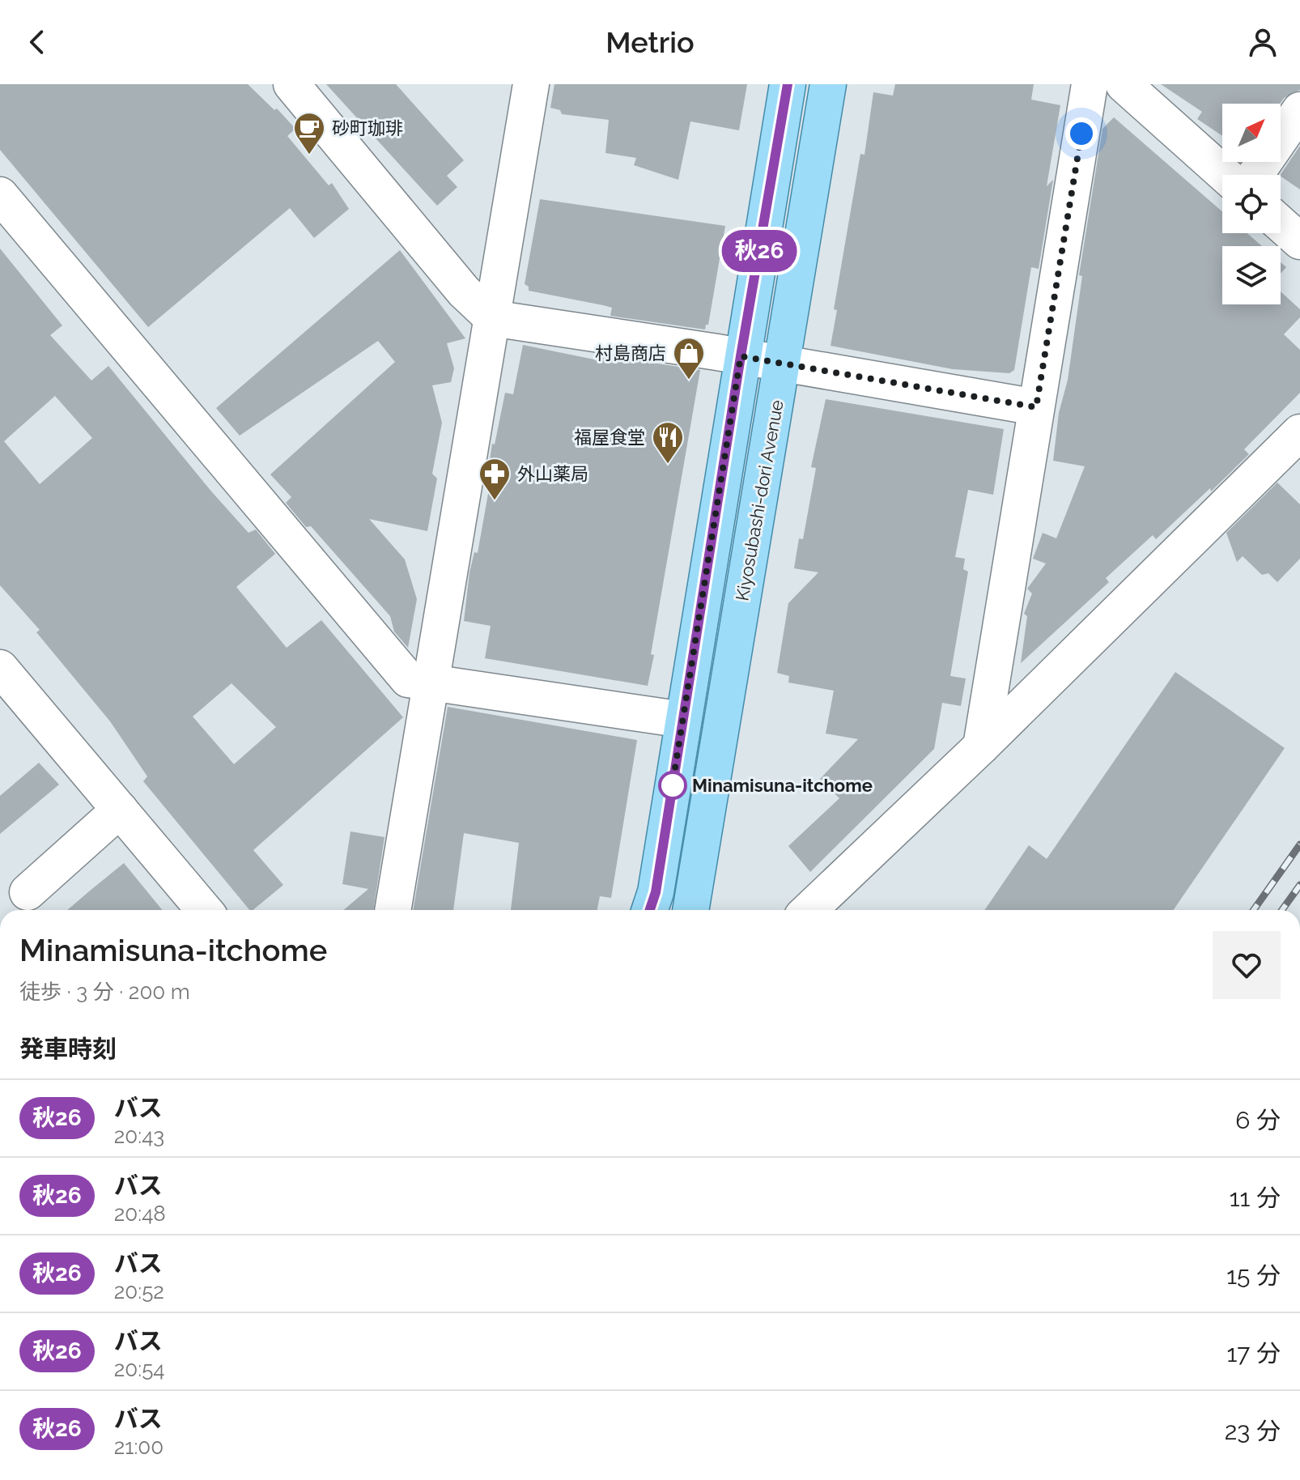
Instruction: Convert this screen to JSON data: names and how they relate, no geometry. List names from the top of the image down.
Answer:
{
  "streets": {
    "main road": ["Kiyosubashi-dori Avenue"]
  },
  "places": {
    "cafe": ["砂町珈琲"],
    "shop": ["村島商店"],
    "restaurant": ["福屋食堂"],
    "pharmacy": ["外山薬局"],
    "other": ["Minamisuna-itchome"]
  },
  "lines": ["bus line 秋26"],
  "north": "top right",
  "page": {
    "header": "Metrio",
    "on_map": "秋26",
    "heading": [
      ["Minamisuna-itchome", "徒歩 · 3 分 · 200 m"],
      "発車時刻"
    ],
    "list": [
      {
        "mark": "秋26",
        "name": "バス",
        "note": "20:43",
        "value": "6 分"
      },
      {
        "mark": "秋26",
        "name": "バス",
        "note": "20:48",
        "value": "11 分"
      },
      {
        "mark": "秋26",
        "name": "バス",
        "note": "20:52",
        "value": "15 分"
      },
      {
        "mark": "秋26",
        "name": "バス",
        "note": "20:54",
        "value": "17 分"
      },
      {
        "mark": "秋26",
        "name": "バス",
        "note": "21:00",
        "value": "23 分"
      }
    ]
  }
}
